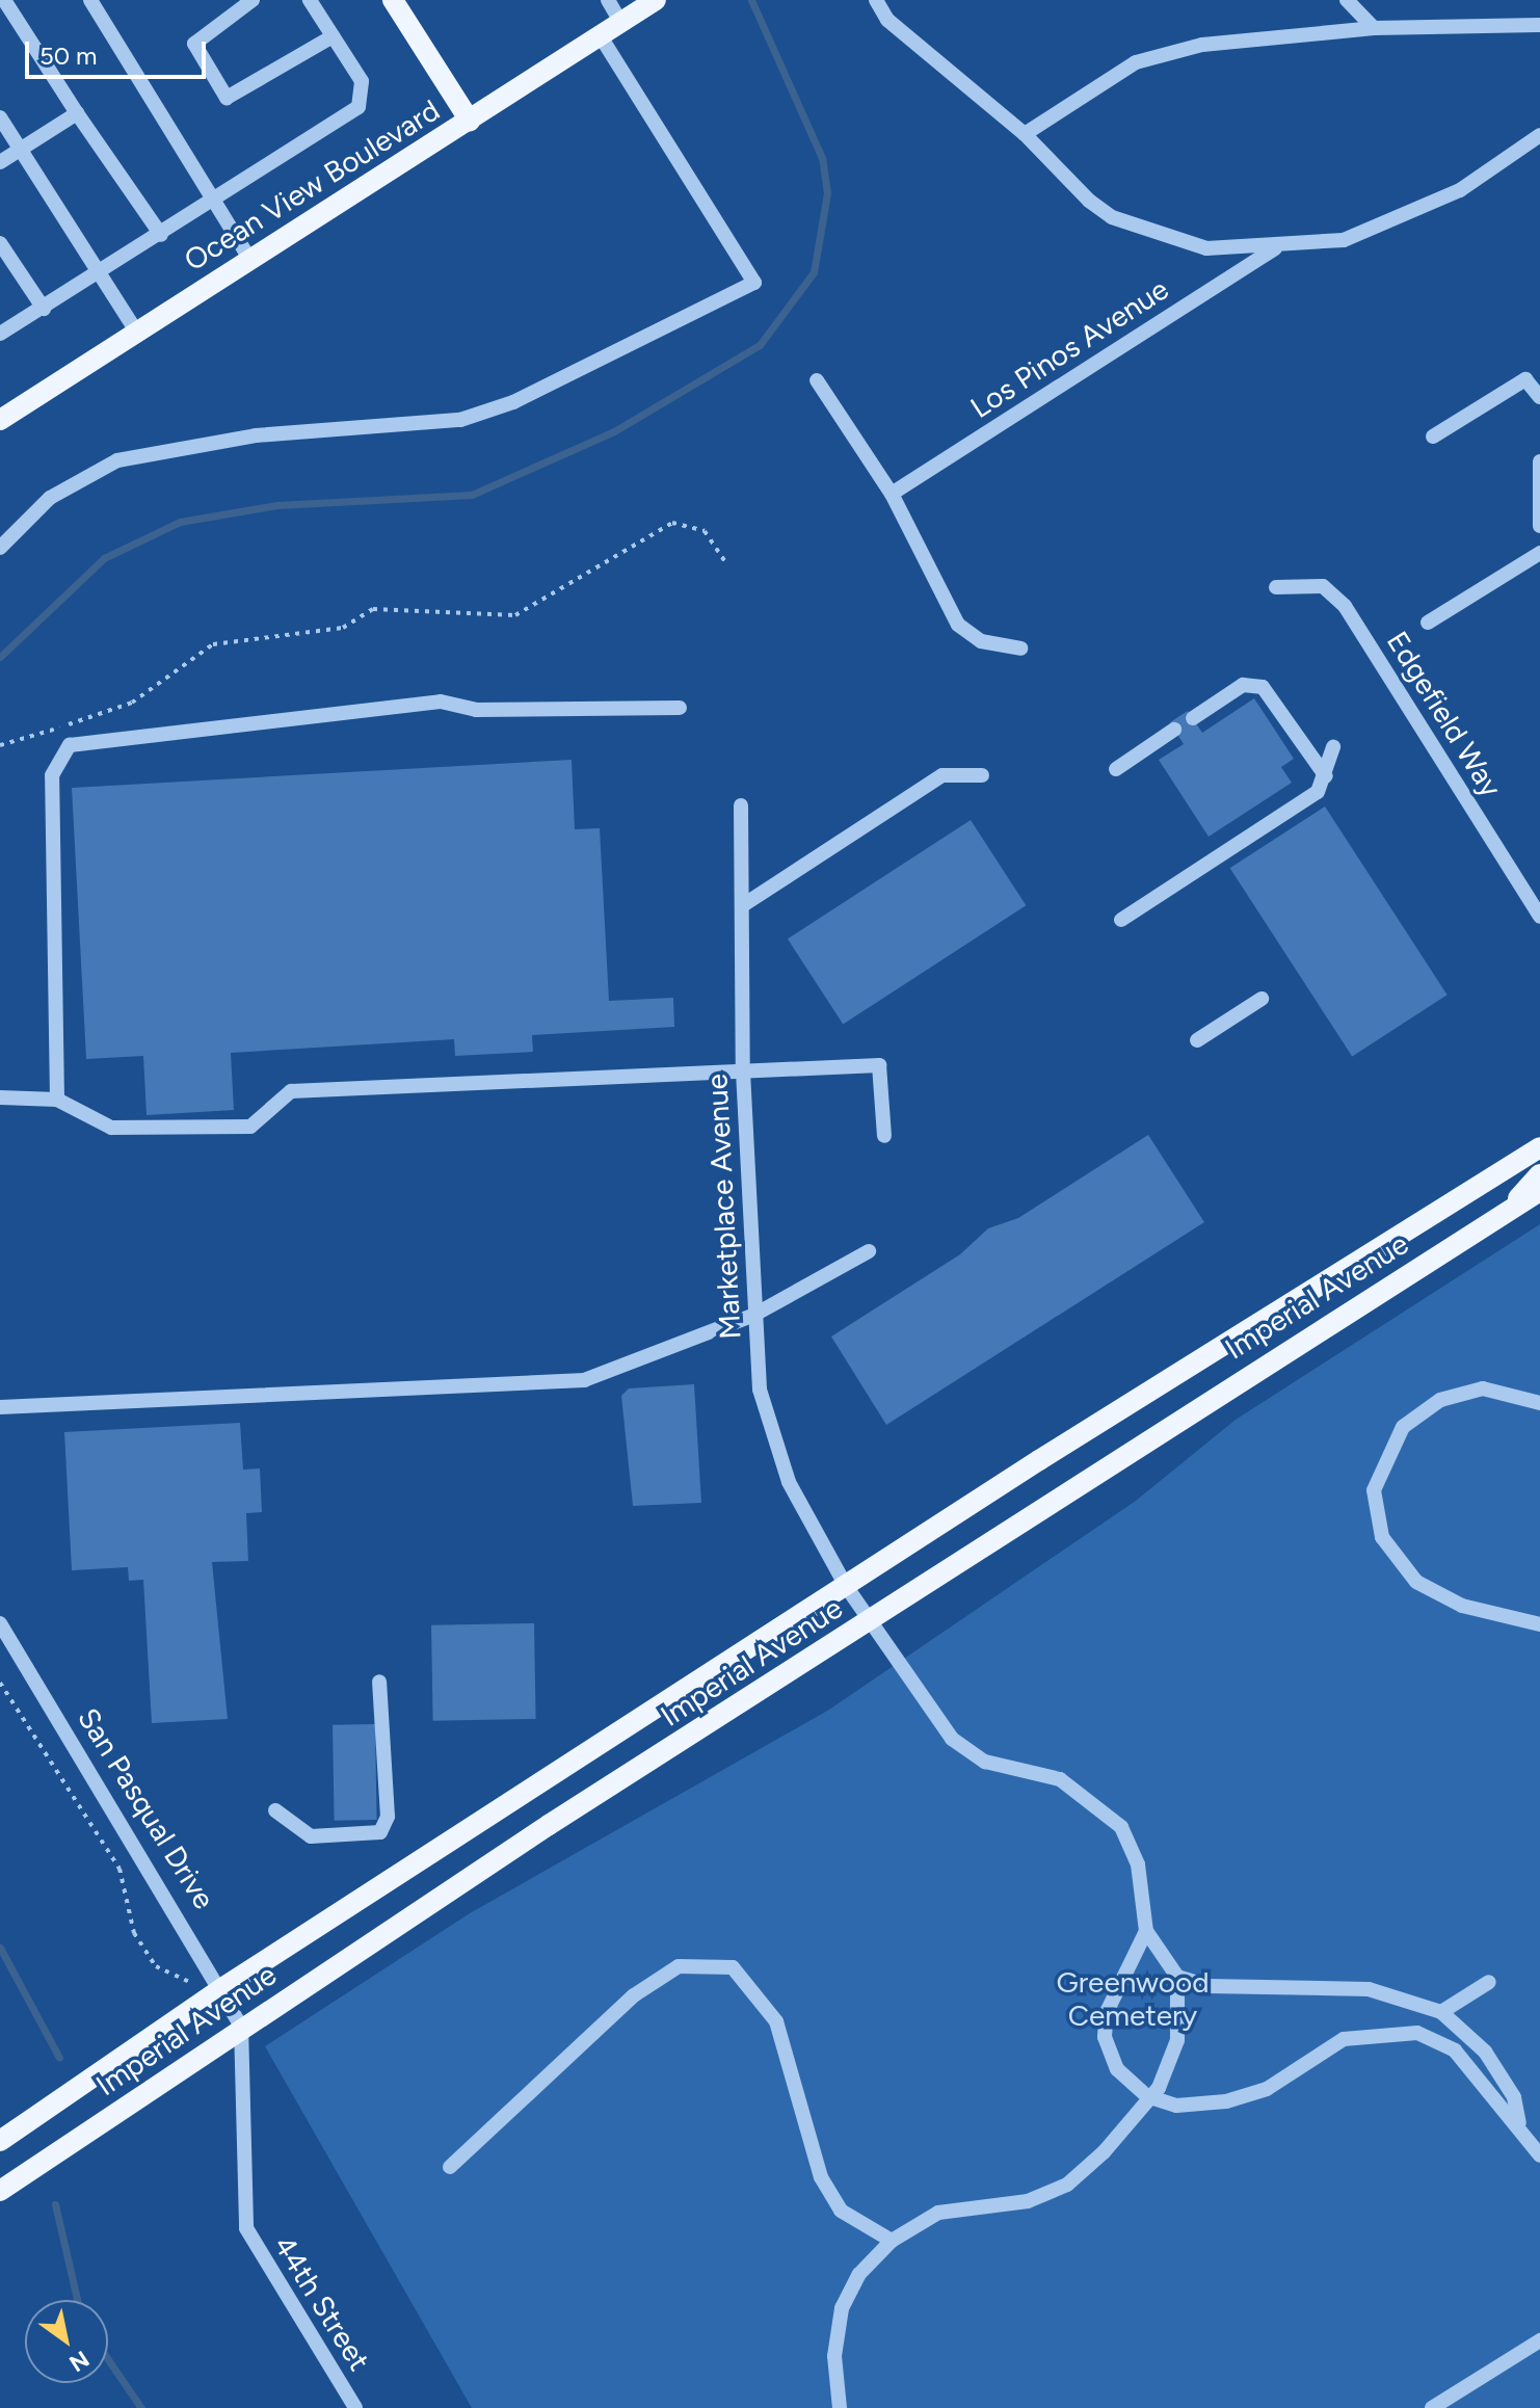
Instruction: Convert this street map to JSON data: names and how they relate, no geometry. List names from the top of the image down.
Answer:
{
  "streets": {
    "main road": ["Ocean View Boulevard", "Imperial Avenue"],
    "street": [
      "Los Pinos Avenue",
      "Edgefield Way",
      "Marketplace Avenue",
      "San Pasqual Drive",
      "44th Street"
    ]
  },
  "crossings": [
    ["Marketplace Avenue", "Imperial Avenue"],
    ["Imperial Avenue", "San Pasqual Drive"],
    ["Imperial Avenue", "44th Street"],
    ["San Pasqual Drive", "44th Street"]
  ],
  "parks": ["Greenwood Cemetery"],
  "scale_bar": "50 m",
  "north": "bottom right"
}
